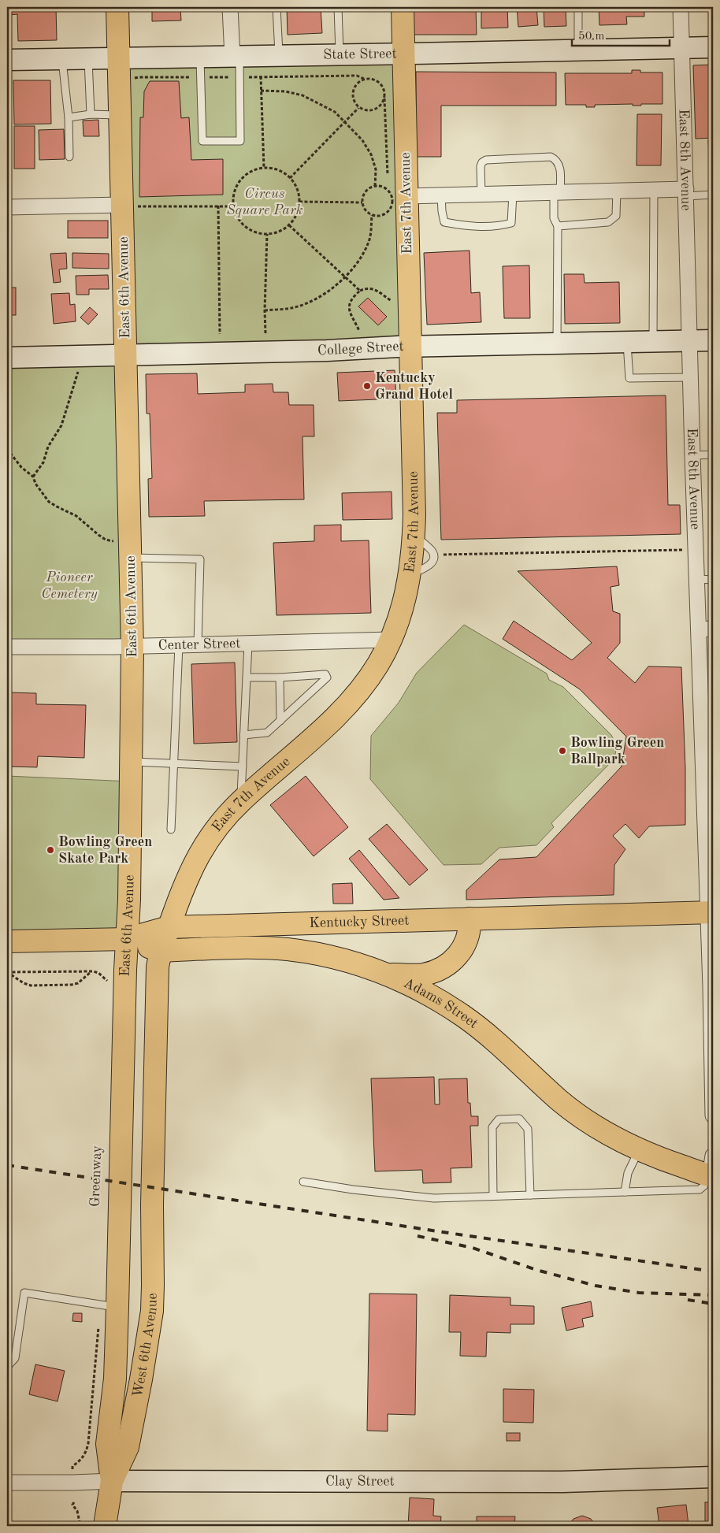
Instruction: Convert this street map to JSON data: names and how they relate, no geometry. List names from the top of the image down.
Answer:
{
  "streets": {
    "main road": [
      "East 7th Avenue",
      "East 6th Avenue",
      "Kentucky Street",
      "Adams Street",
      "West 6th Avenue"
    ],
    "street": [
      "State Street",
      "East 8th Avenue",
      "College Street",
      "Center Street",
      "Clay Street"
    ]
  },
  "crossings": [
    ["State Street", "East 8th Avenue"],
    ["State Street", "East 7th Avenue"],
    ["State Street", "East 6th Avenue"],
    ["East 8th Avenue", "College Street"],
    ["East 8th Avenue", "Kentucky Street"],
    ["East 7th Avenue", "College Street"],
    ["East 7th Avenue", "Center Street"],
    ["East 7th Avenue", "Kentucky Street"],
    ["East 7th Avenue", "Adams Street"],
    ["East 7th Avenue", "West 6th Avenue"],
    ["East 6th Avenue", "College Street"],
    ["East 6th Avenue", "Center Street"],
    ["East 6th Avenue", "Kentucky Street"],
    ["East 6th Avenue", "Adams Street"],
    ["East 6th Avenue", "West 6th Avenue"],
    ["Kentucky Street", "Adams Street"],
    ["Adams Street", "West 6th Avenue"],
    ["West 6th Avenue", "Clay Street"]
  ],
  "parks": ["Circus Square Park", "Pioneer Cemetery"],
  "places": ["Kentucky Grand Hotel", "Bowling Green Ballpark", "Bowling Green Skate Park"],
  "scale_bar": "50 m"
}
